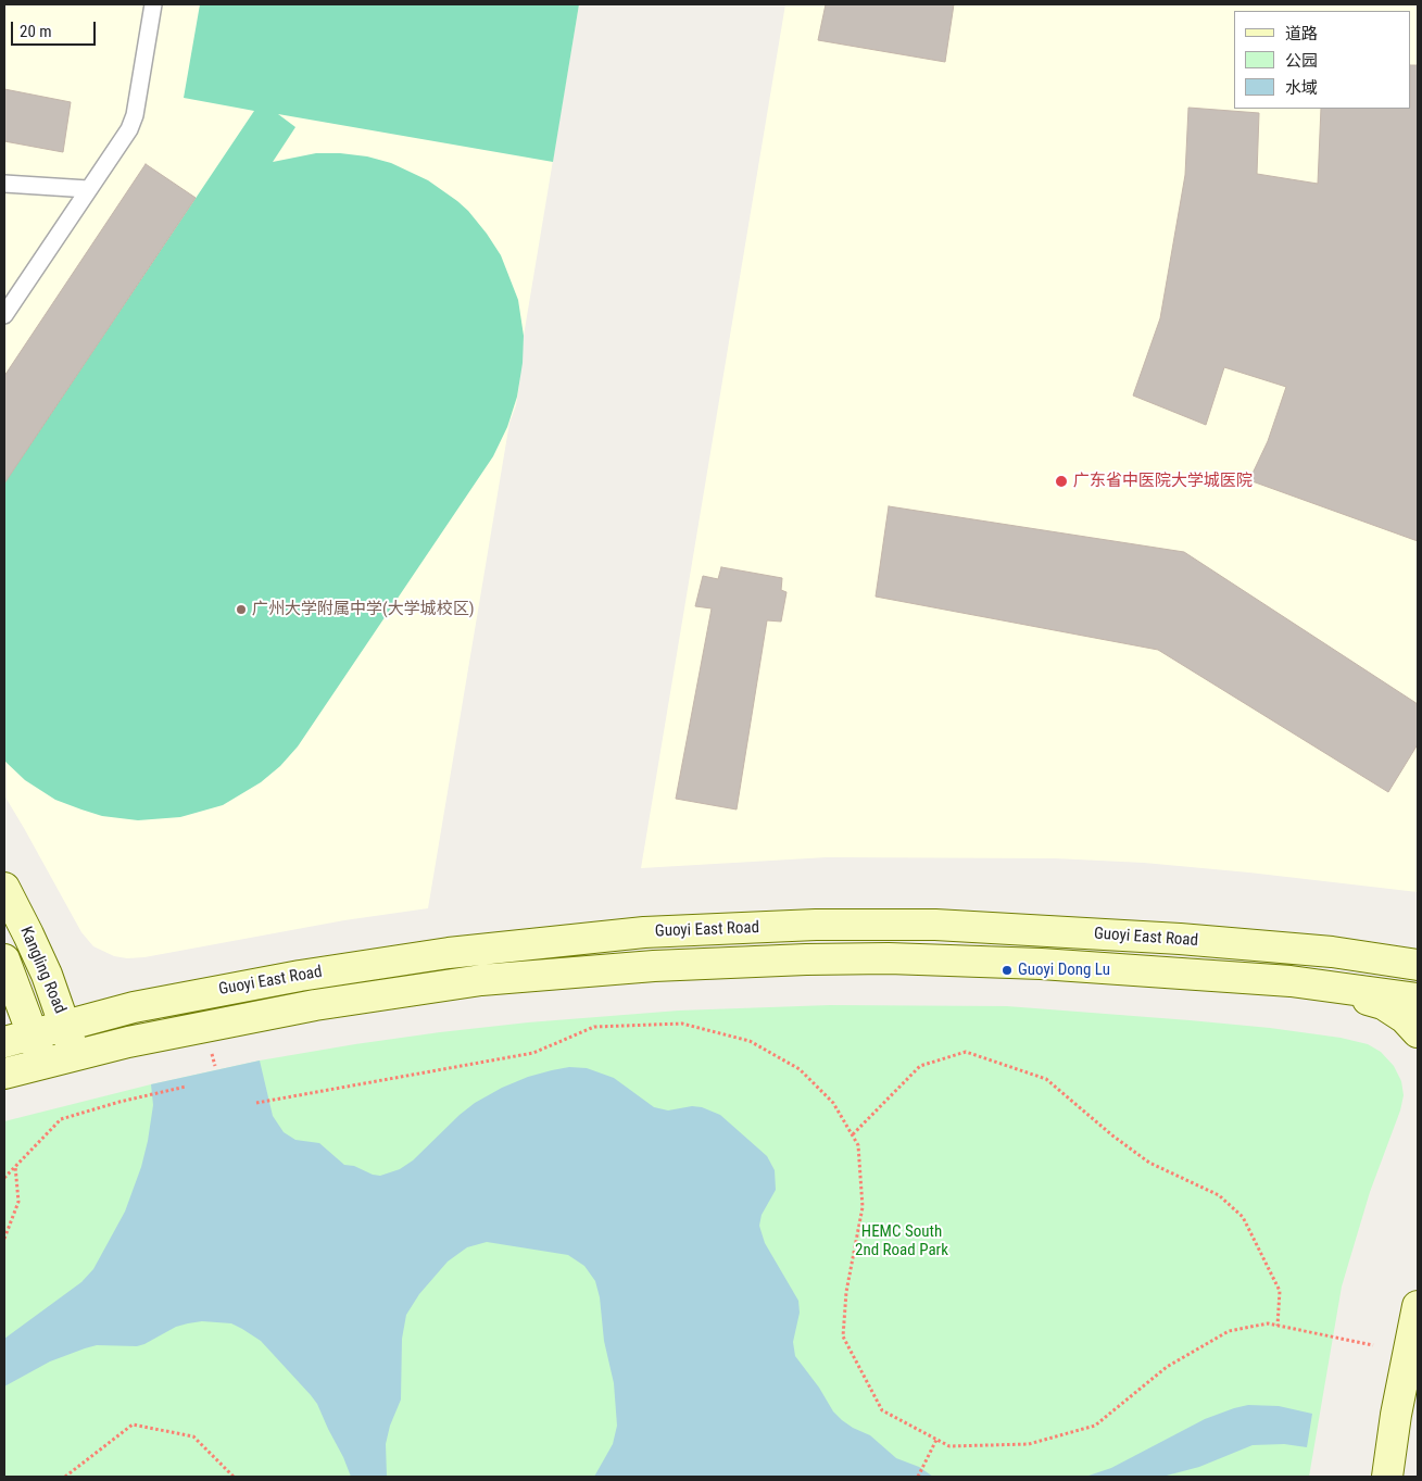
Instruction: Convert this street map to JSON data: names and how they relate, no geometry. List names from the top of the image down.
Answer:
{
  "streets": {
    "main road": ["Guoyi East Road", "Kangling Road"]
  },
  "crossings": [
    ["Guoyi East Road", "Kangling Road"]
  ],
  "parks": ["HEMC South 2nd Road Park"],
  "places": ["广东省中医院大学城医院", "广州大学附属中学(大学城校区)", "Guoyi Dong Lu"],
  "legend": ["道路", "公园", "水域"],
  "scale_bar": "20 m"
}
